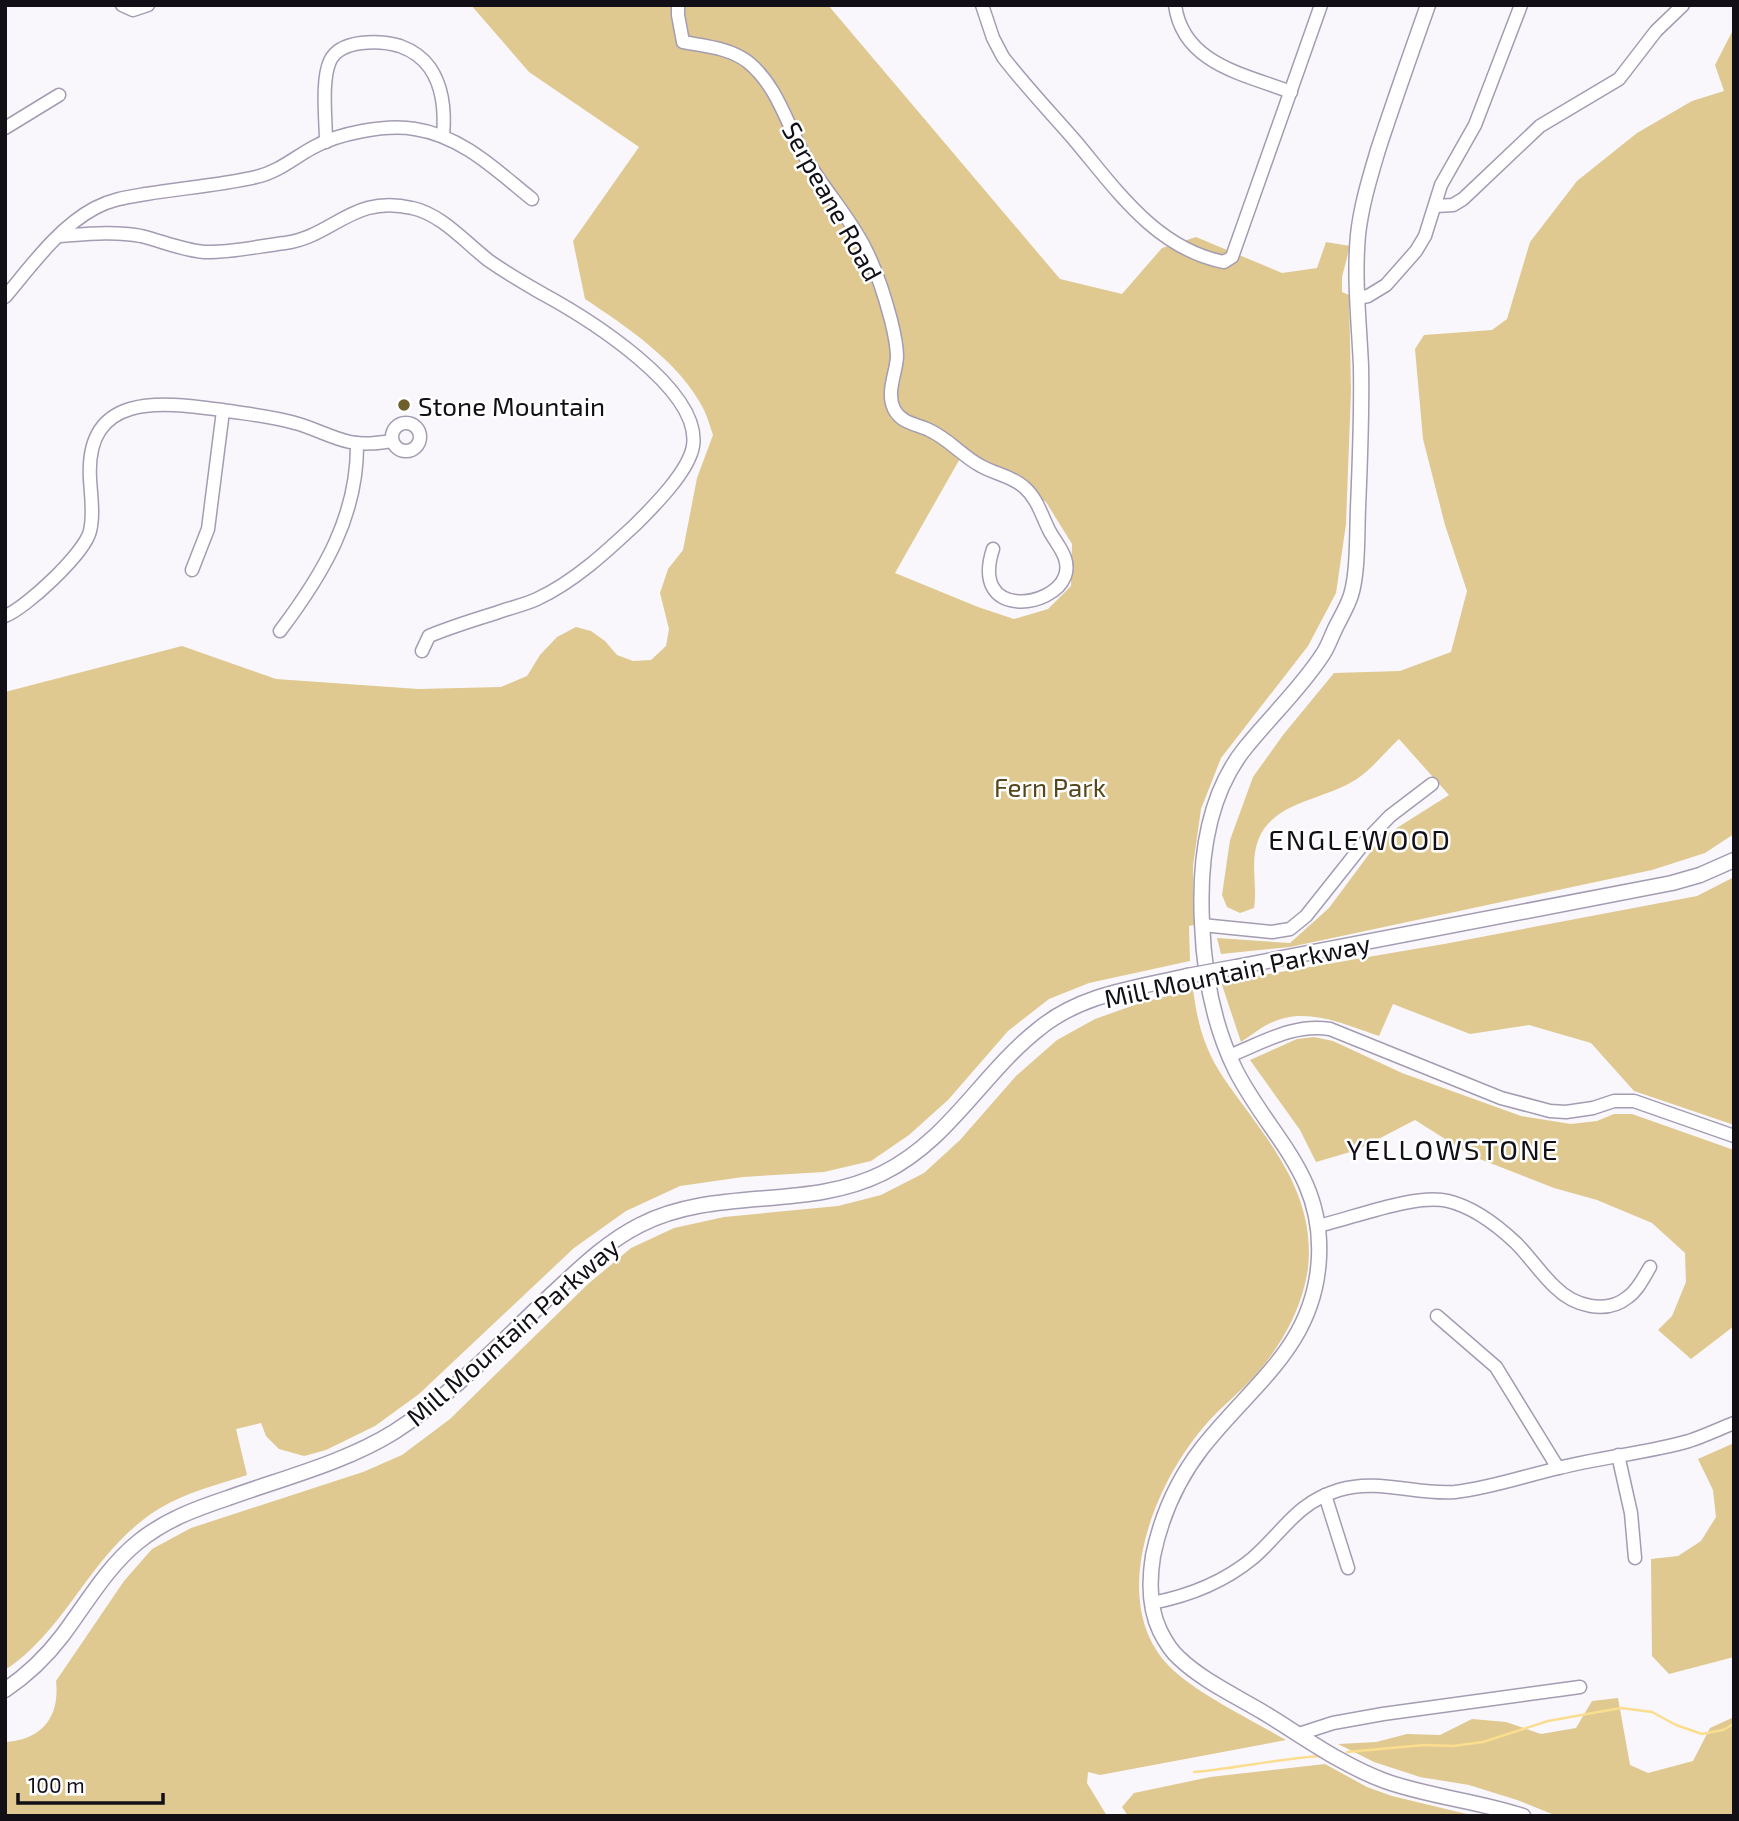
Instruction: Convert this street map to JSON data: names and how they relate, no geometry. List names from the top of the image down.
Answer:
{
  "streets": {
    "street": ["Serpeane Road", "Mill Mountain Parkway"]
  },
  "districts": ["ENGLEWOOD", "YELLOWSTONE"],
  "parks": ["Fern Park"],
  "places": ["Stone Mountain"],
  "scale_bar": "100 m"
}
